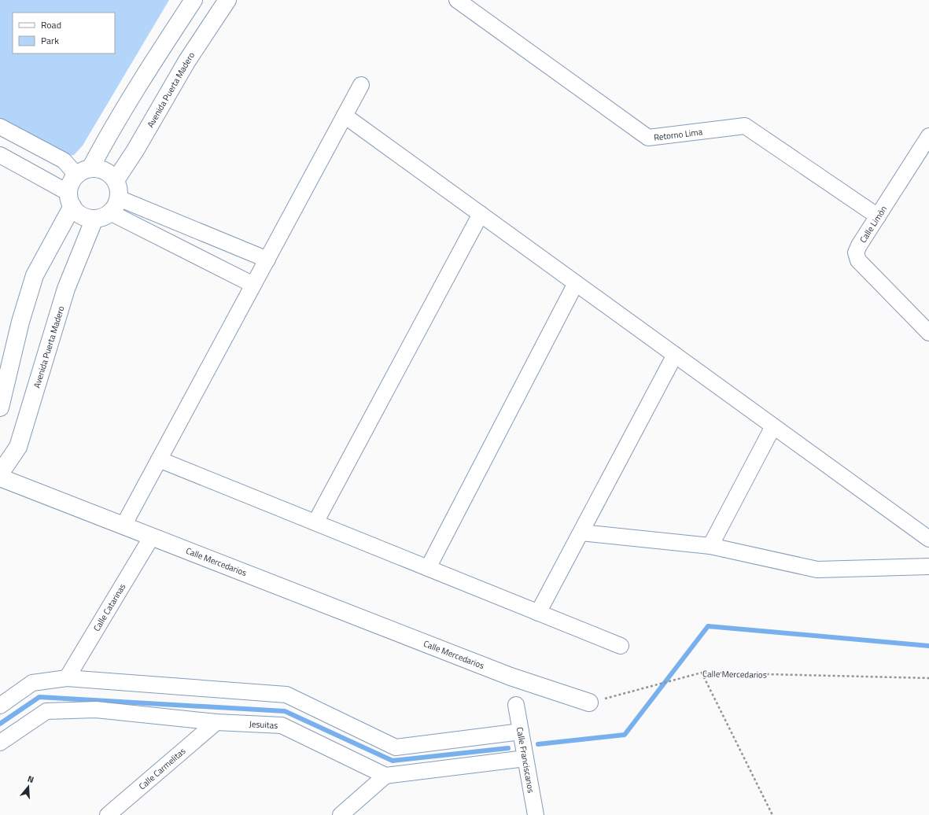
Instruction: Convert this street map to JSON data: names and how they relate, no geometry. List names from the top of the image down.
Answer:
{
  "streets": {
    "street": [
      "Avenida Puerta Madero",
      "Retorno Lima",
      "Calle Limón",
      "Calle Mercedarios",
      "Calle Catarinas",
      "Jesuitas",
      "Calle Franciscanos",
      "Calle Carmelitas"
    ]
  },
  "crossings": [
    ["Retorno Lima", "Calle Limón"],
    ["Calle Mercedarios", "Calle Catarinas"],
    ["Jesuitas", "Calle Carmelitas"]
  ],
  "legend": ["Road", "Park"],
  "north": "top"
}
